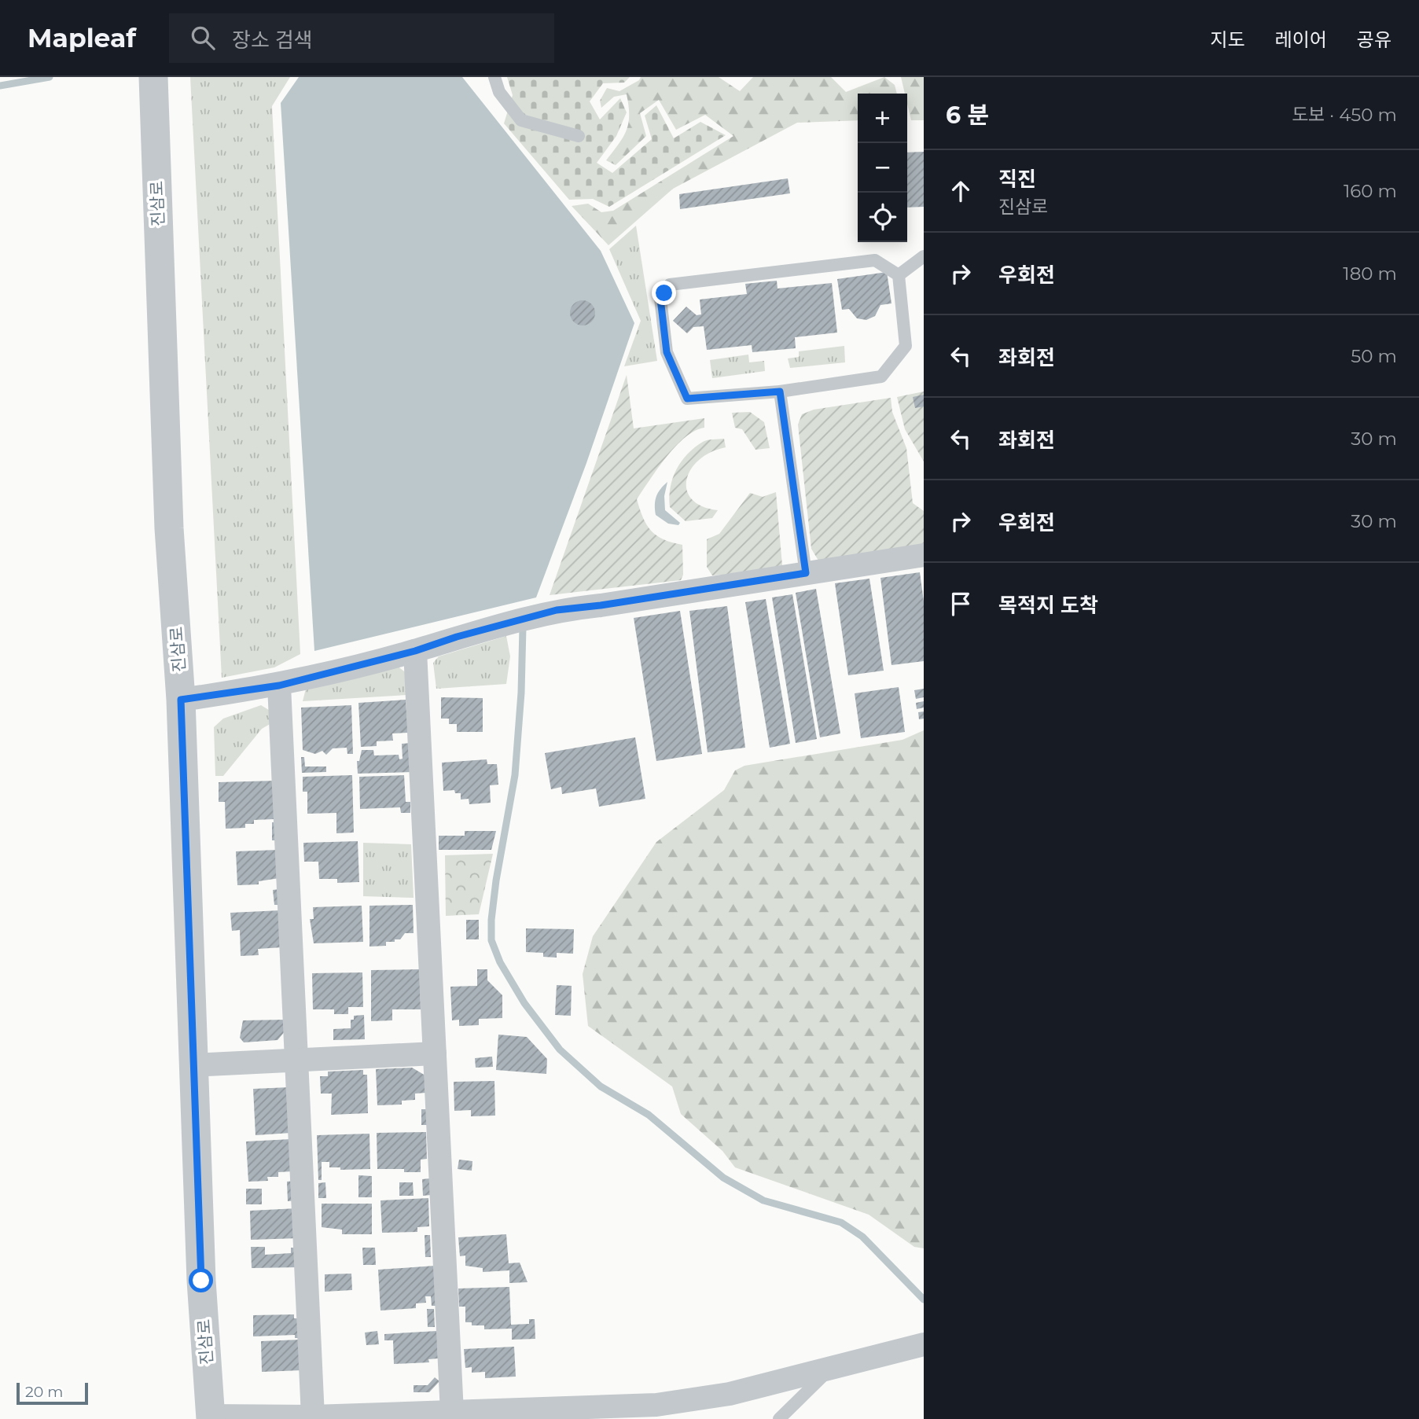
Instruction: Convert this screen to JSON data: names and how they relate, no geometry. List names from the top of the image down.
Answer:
{
  "streets": {
    "street": ["진삼로"]
  },
  "scale_bar": "20 m",
  "page": {
    "header": "Mapleaf",
    "search": "장소 검색",
    "nav": ["지도", "레이어", "공유"],
    "heading": ["6 분", "도보 · 450 m"],
    "map_buttons": ["+", "−"],
    "list": [
      ["직진", "진삼로", "160 m"],
      ["우회전", "180 m"],
      ["좌회전", "50 m"],
      ["좌회전", "30 m"],
      ["우회전", "30 m"],
      "목적지 도착"
    ],
    "scale": "20 m"
  }
}
